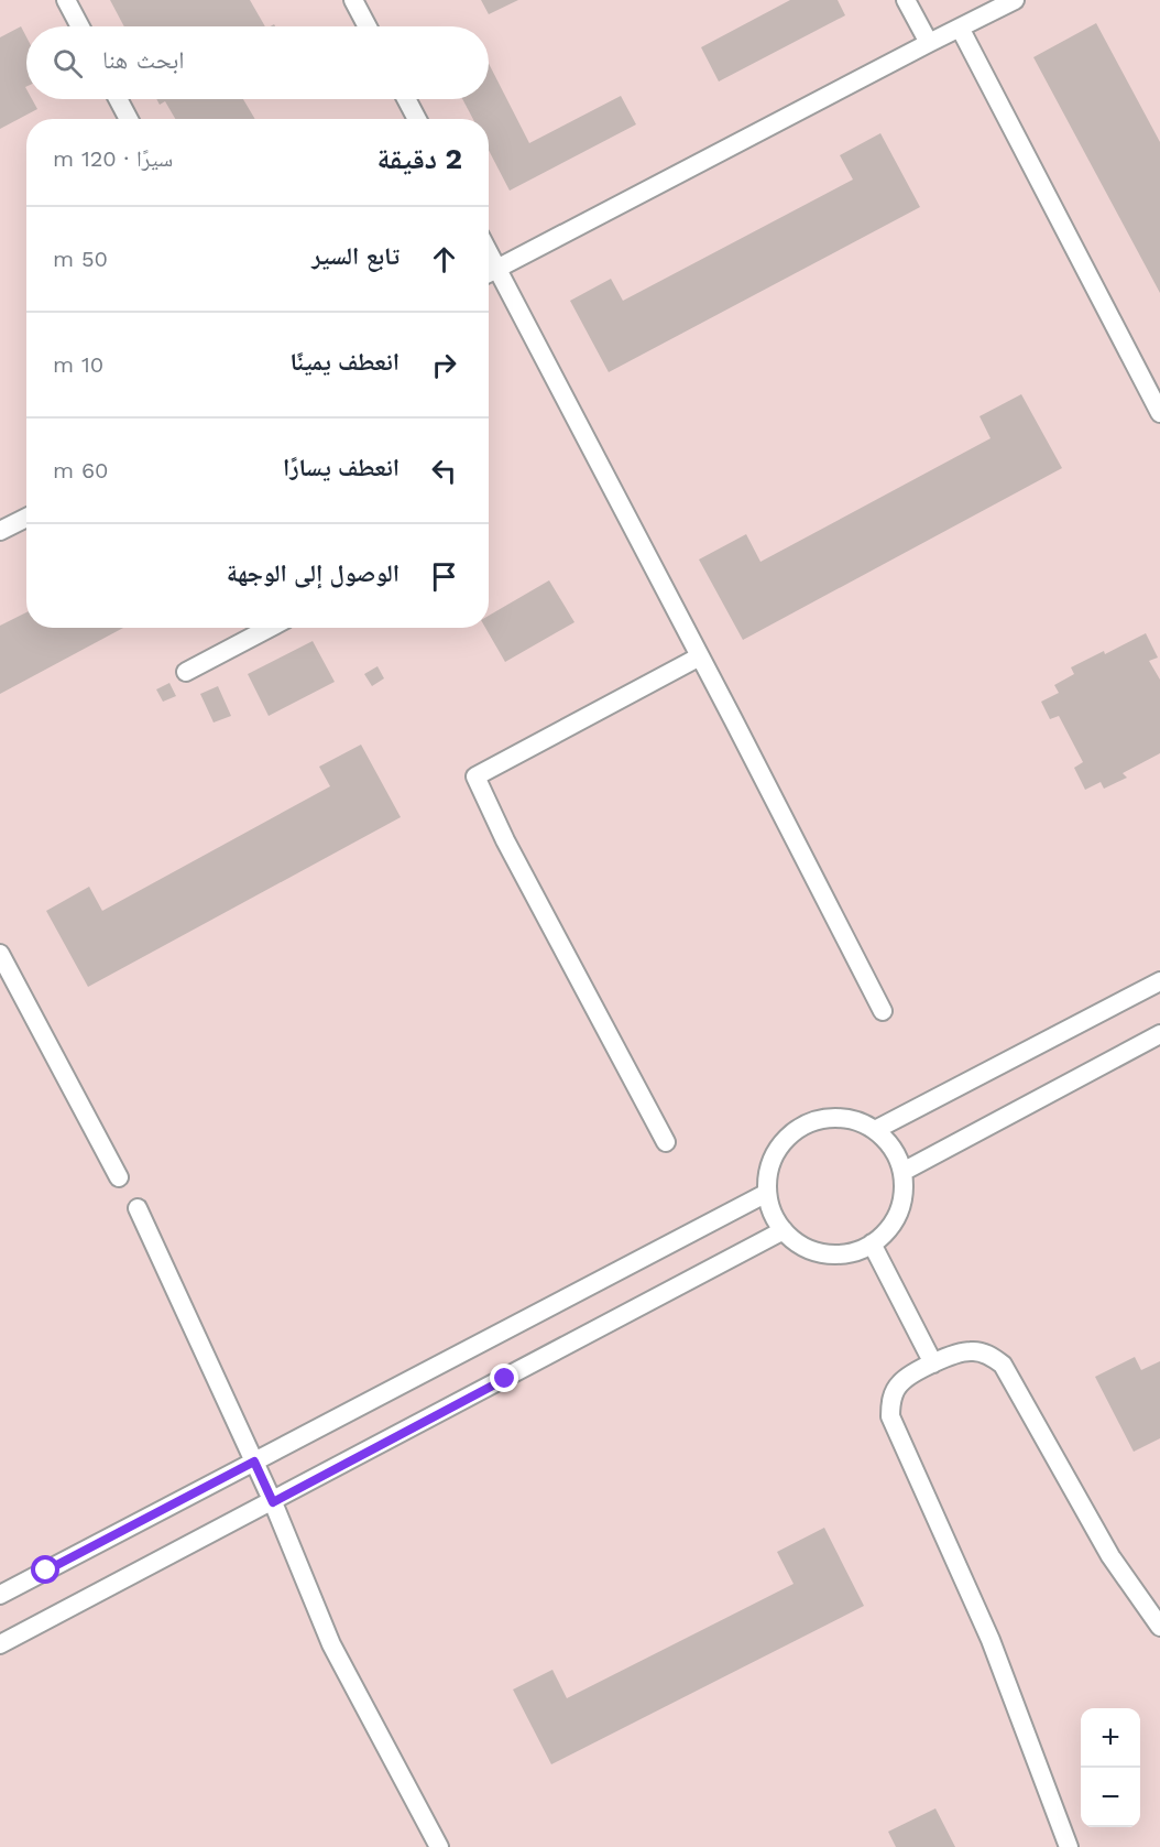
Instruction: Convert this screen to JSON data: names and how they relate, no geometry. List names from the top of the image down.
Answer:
{
  "page": {
    "search": "ابحث هنا",
    "heading": ["2 دقيقة", "سيرًا · 120 m"],
    "list": [
      ["تابع السير", "50 m"],
      ["انعطف يمينًا", "10 m"],
      ["انعطف يسارًا", "60 m"],
      "الوصول إلى الوجهة"
    ],
    "map_buttons": ["+", "−"]
  }
}
